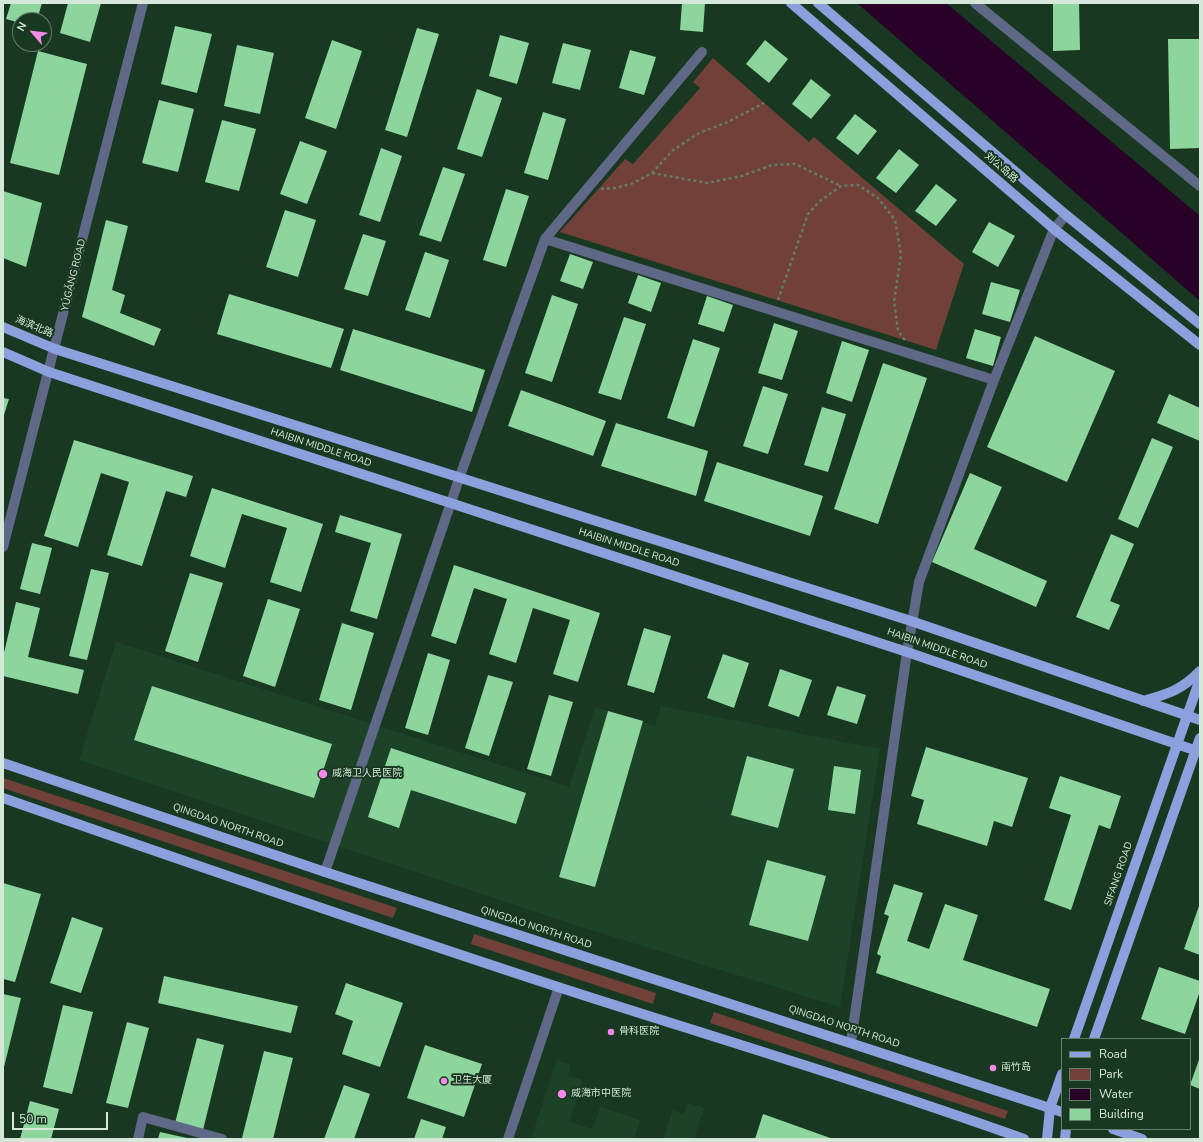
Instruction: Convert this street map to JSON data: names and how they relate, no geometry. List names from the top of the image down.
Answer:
{
  "streets": {
    "main road": [
      "刘公岛路",
      "海滨北路",
      "HAIBIN MIDDLE ROAD",
      "QINGDAO NORTH ROAD",
      "SIFANG ROAD"
    ],
    "street": ["YÚGǍNG ROAD"]
  },
  "crossings": [
    ["YÚGǍNG ROAD", "海滨北路"],
    ["YÚGǍNG ROAD", "HAIBIN MIDDLE ROAD"],
    ["海滨北路", "HAIBIN MIDDLE ROAD"],
    ["HAIBIN MIDDLE ROAD", "SIFANG ROAD"]
  ],
  "places": [
    "威海卫人民医院",
    "骨科医院",
    "南竹岛",
    "卫生大厦",
    "威海市中医院"
  ],
  "legend": [
    "Road",
    "Park",
    "Water",
    "Building"
  ],
  "scale_bar": "50 m",
  "north": "top left"
}
